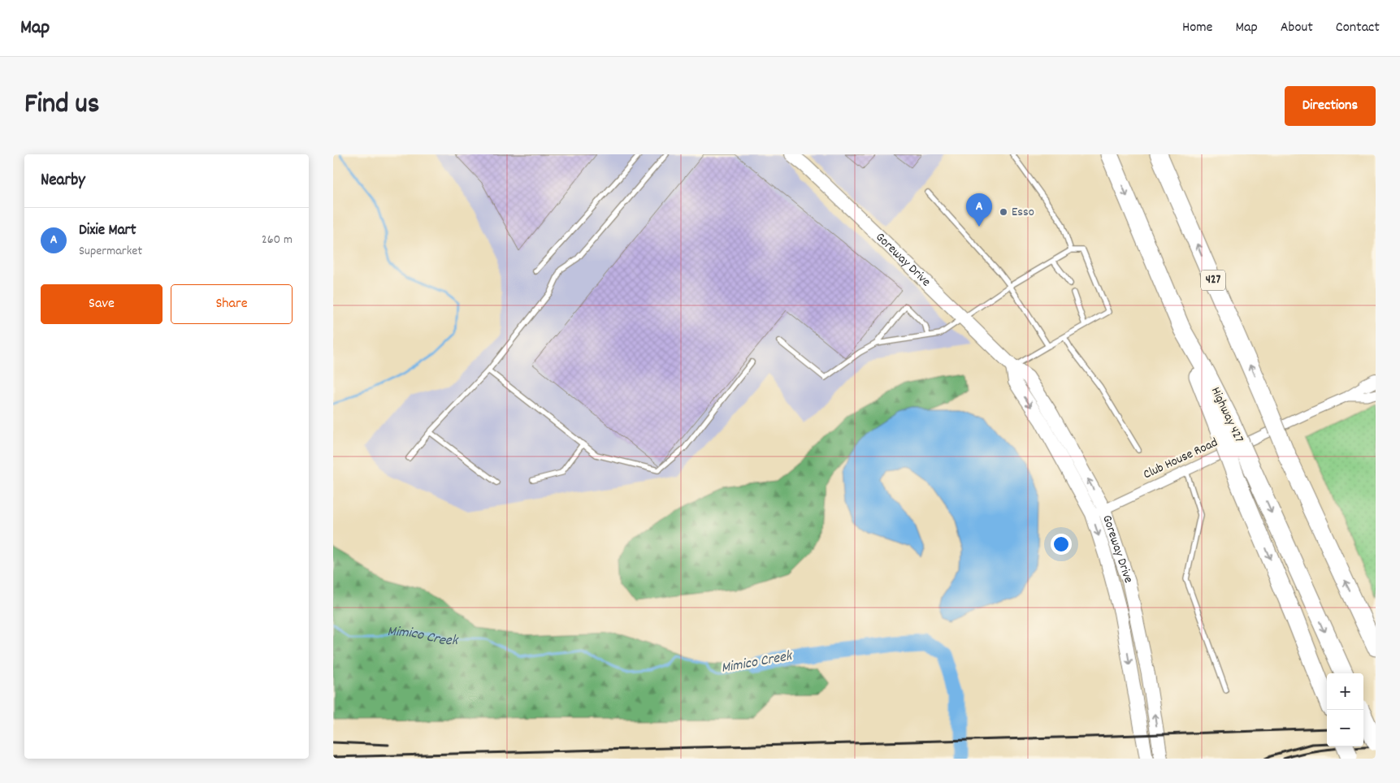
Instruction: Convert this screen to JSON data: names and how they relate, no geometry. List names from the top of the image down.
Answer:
{
  "streets": {
    "highway": ["427", "Highway 427"],
    "main road": ["Goreway Drive"],
    "street": ["Club House Road"]
  },
  "crossings": [
    ["Goreway Drive", "Club House Road"]
  ],
  "water": ["Mimico Creek"],
  "places": ["Esso"],
  "page": {
    "header": "Map",
    "nav": [
      "Home",
      "Map",
      "About",
      "Contact"
    ],
    "title": "Find us",
    "buttons": [
      "Directions",
      ["Save", "Share"]
    ],
    "heading": "Nearby",
    "pins": "A",
    "list": [
      {
        "mark": "A",
        "name": "Dixie Mart",
        "note": "Supermarket",
        "value": "260 m"
      }
    ],
    "map_buttons": ["+", "−"]
  }
}
